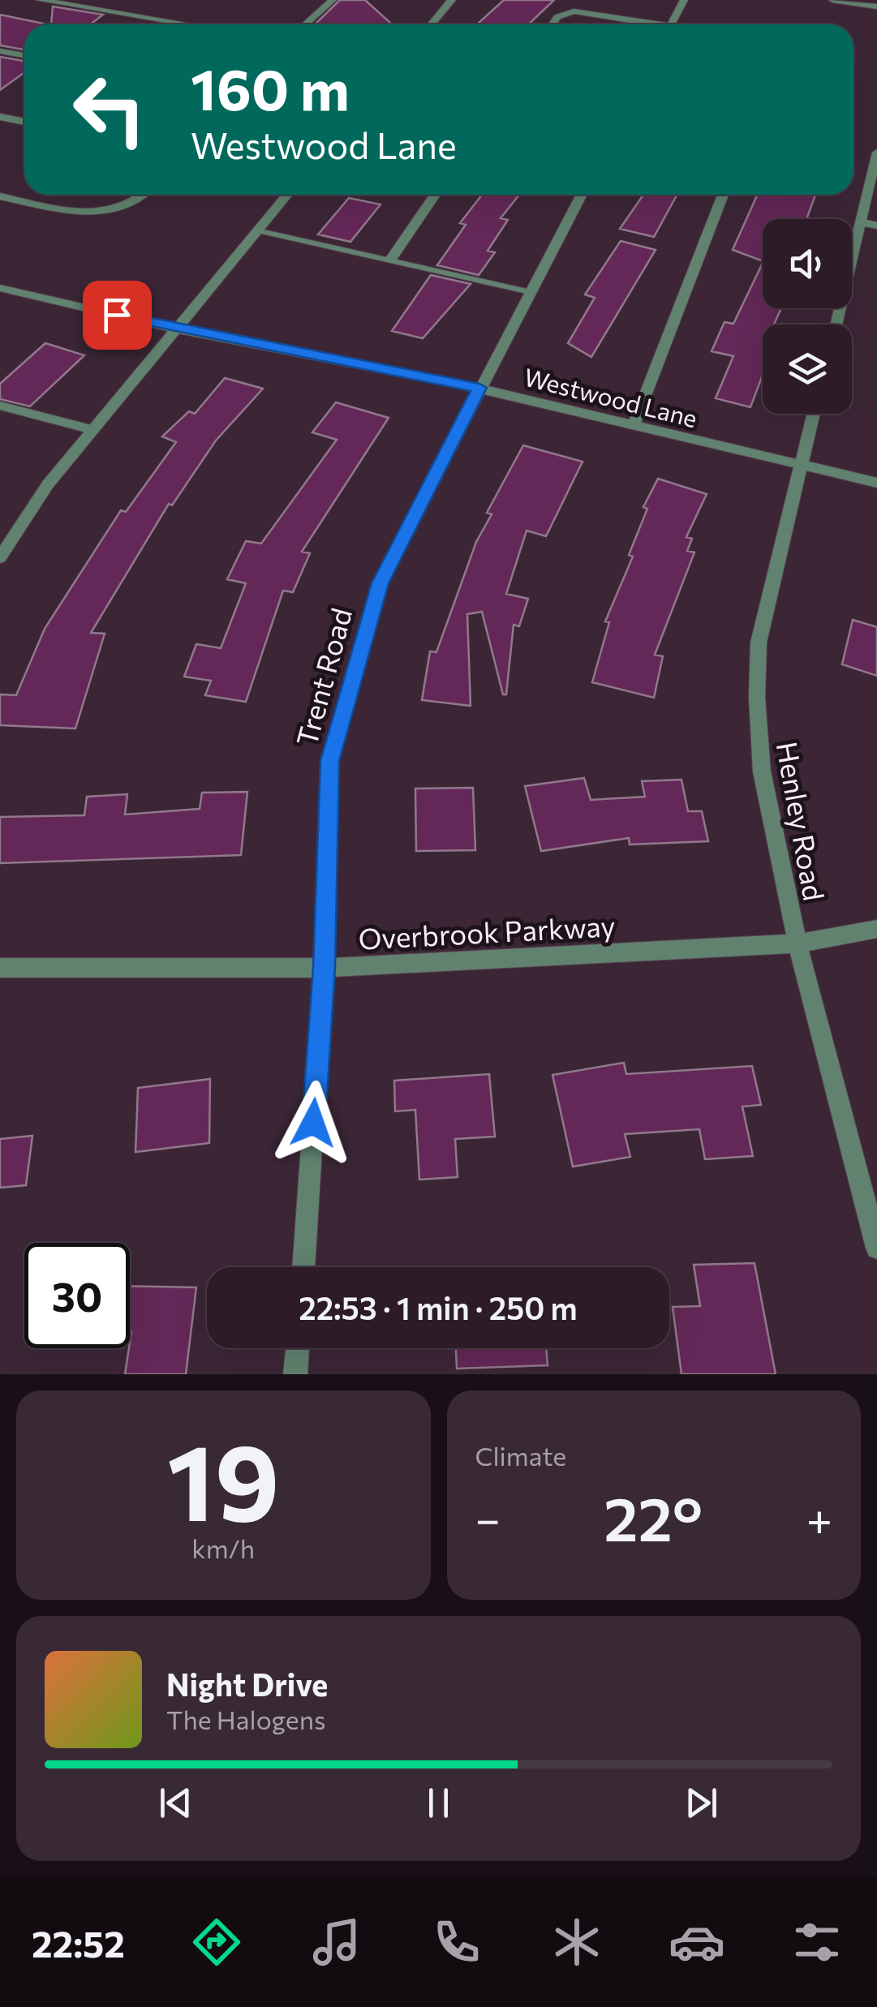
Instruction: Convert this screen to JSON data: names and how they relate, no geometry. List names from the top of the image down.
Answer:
{
  "streets": {
    "street": [
      "Westwood Lane",
      "Trent Road",
      "Henley Road",
      "Overbrook Parkway"
    ]
  },
  "crossings": [
    ["Westwood Lane", "Trent Road"],
    ["Westwood Lane", "Henley Road"],
    ["Trent Road", "Overbrook Parkway"],
    ["Henley Road", "Overbrook Parkway"]
  ],
  "page": {
    "turn": ["160 m", "Westwood Lane"],
    "limit": "30",
    "trip": "22:53 · 1 min · 250 m",
    "tile": [
      ["19", "km/h"],
      "Climate"
    ],
    "heat": ["−", "22°", "+"],
    "song": ["Night Drive", "The Halogens"],
    "tabs": "22:52"
  }
}
